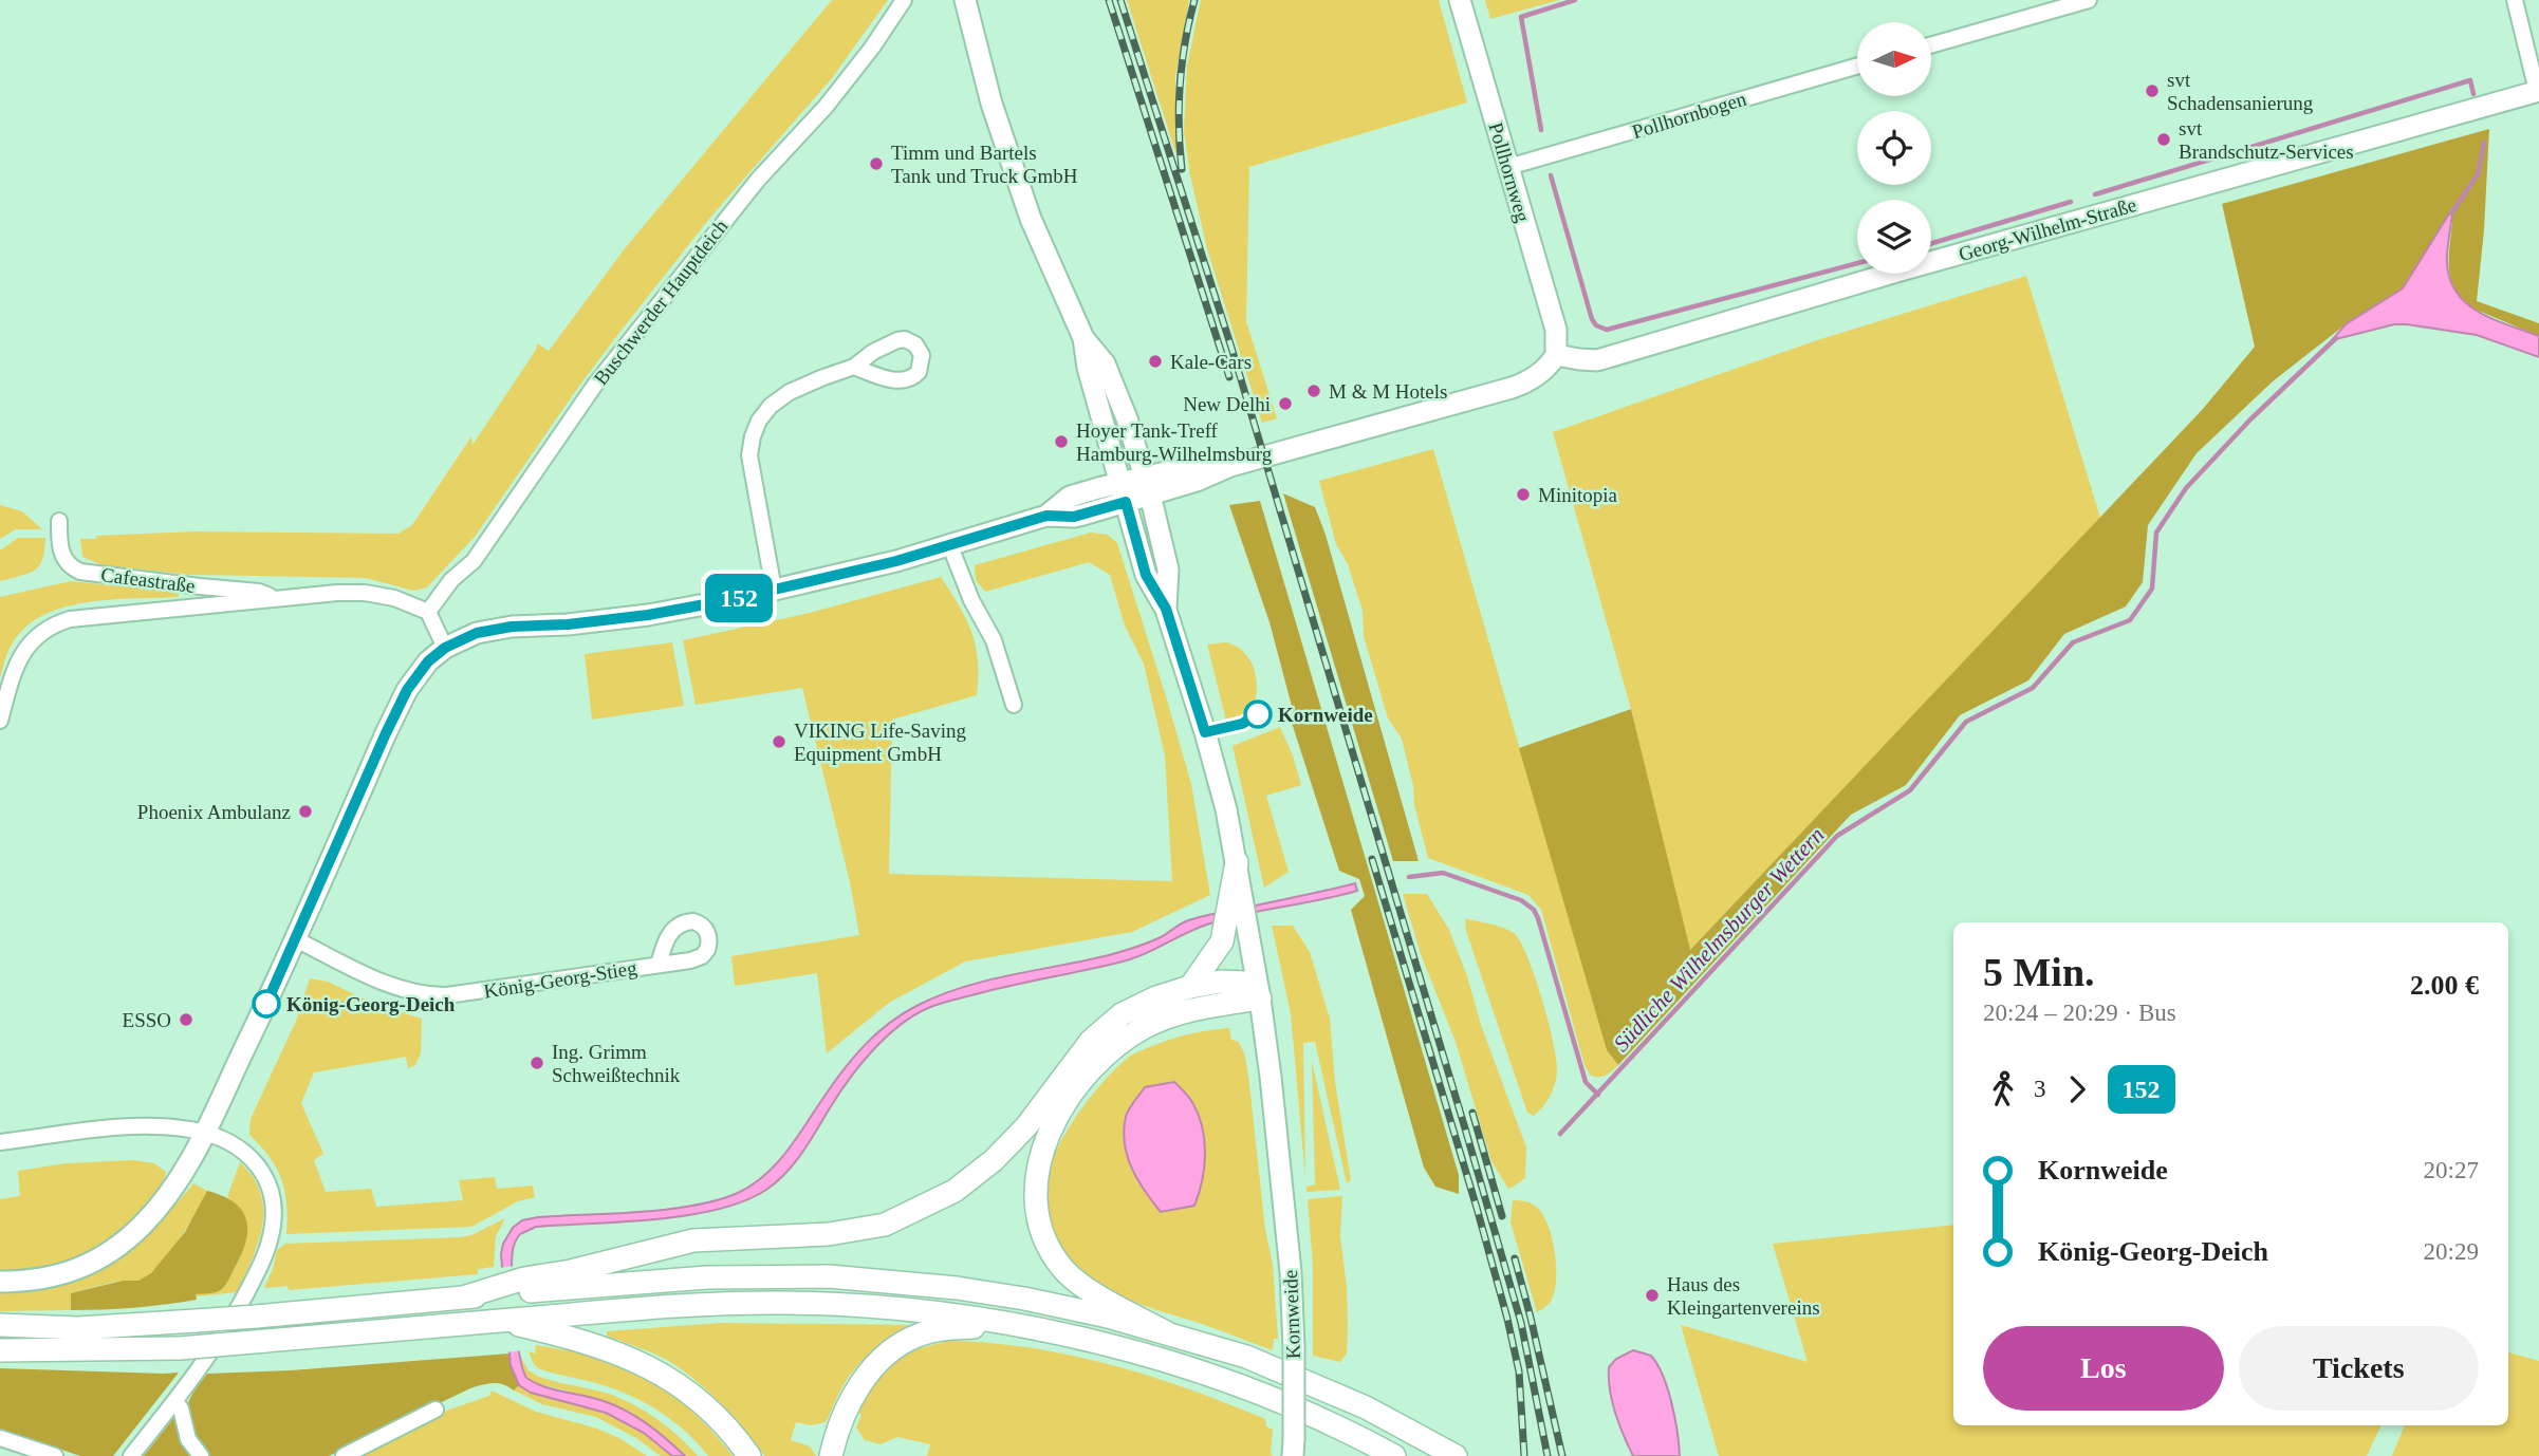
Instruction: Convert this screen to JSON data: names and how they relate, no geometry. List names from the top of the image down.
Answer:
{
  "streets": {
    "main road": ["Pollhornweg", "Georg-Wilhelm-Straße", "Kornweide"],
    "street": [
      "Pollhornbogen",
      "Buschwerder Hauptdeich",
      "Cafeastraße",
      "König-Georg-Stieg"
    ]
  },
  "crossings": [
    ["Pollhornbogen", "Pollhornweg"],
    ["Pollhornweg", "Georg-Wilhelm-Straße"]
  ],
  "water": ["Südliche Wilhelmsburger Wettern"],
  "places": [
    "svt Schadensanierung",
    "svt Brandschutz-Services",
    "Timm und Bartels Tank und Truck GmbH",
    "Kale-Cars",
    "M & M Hotels",
    "New Delhi",
    "Hoyer Tank-Treff Hamburg-Wilhelmsburg",
    "Minitopia",
    "Kornweide",
    "VIKING Life-Saving Equipment GmbH",
    "Phoenix Ambulanz",
    "König-Georg-Deich",
    "ESSO",
    "Ing. Grimm Schweißtechnik",
    "Haus des Kleingartenvereins"
  ],
  "lines": ["bus line 152"],
  "north": "right",
  "page": {
    "on_map": "152",
    "heading": ["5 Min.", "20:24 – 20:29 · Bus", "2.00 €"],
    "legs": ["3", "152"],
    "list": [
      {
        "name": "Kornweide",
        "value": "20:27"
      },
      {
        "name": "König-Georg-Deich",
        "value": "20:29"
      }
    ],
    "buttons": ["Los", "Tickets"]
  }
}
